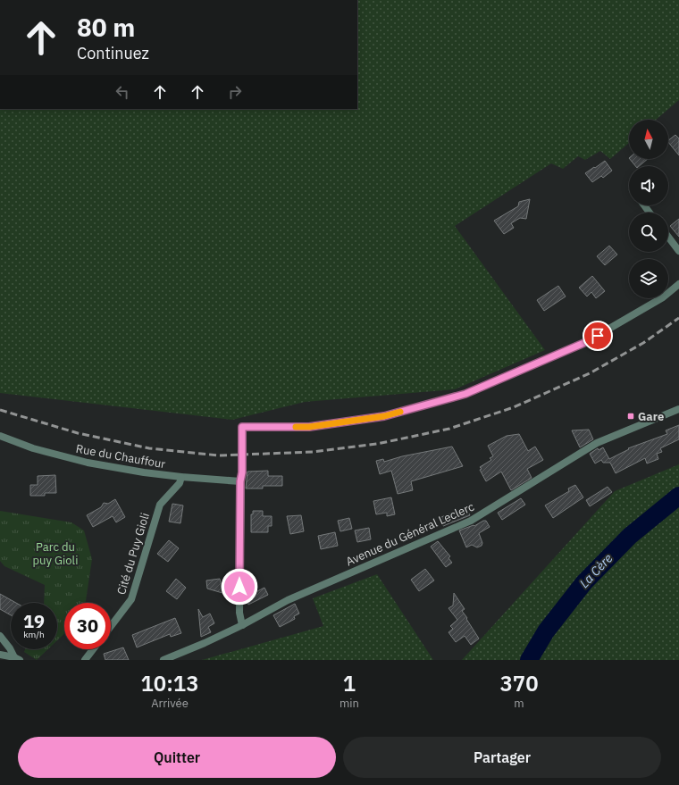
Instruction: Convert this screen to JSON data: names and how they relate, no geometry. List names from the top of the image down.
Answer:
{
  "streets": {
    "street": ["Rue du Chauffour", "Avenue du Général Leclerc", "Cité du Puy Gioli"]
  },
  "crossings": [
    ["Rue du Chauffour", "Cité du Puy Gioli"]
  ],
  "water": ["La Cère"],
  "parks": ["Parc du puy Gioli"],
  "places": {
    "transit": ["Gare"]
  },
  "north": "top",
  "page": {
    "turn": ["80 m", "Continuez"],
    "speed": "19 km/h",
    "limit": "30",
    "eta": [
      "10:13",
      "Arrivée",
      "1",
      "min",
      "370",
      "m"
    ],
    "buttons": ["Quitter", "Partager"]
  }
}
